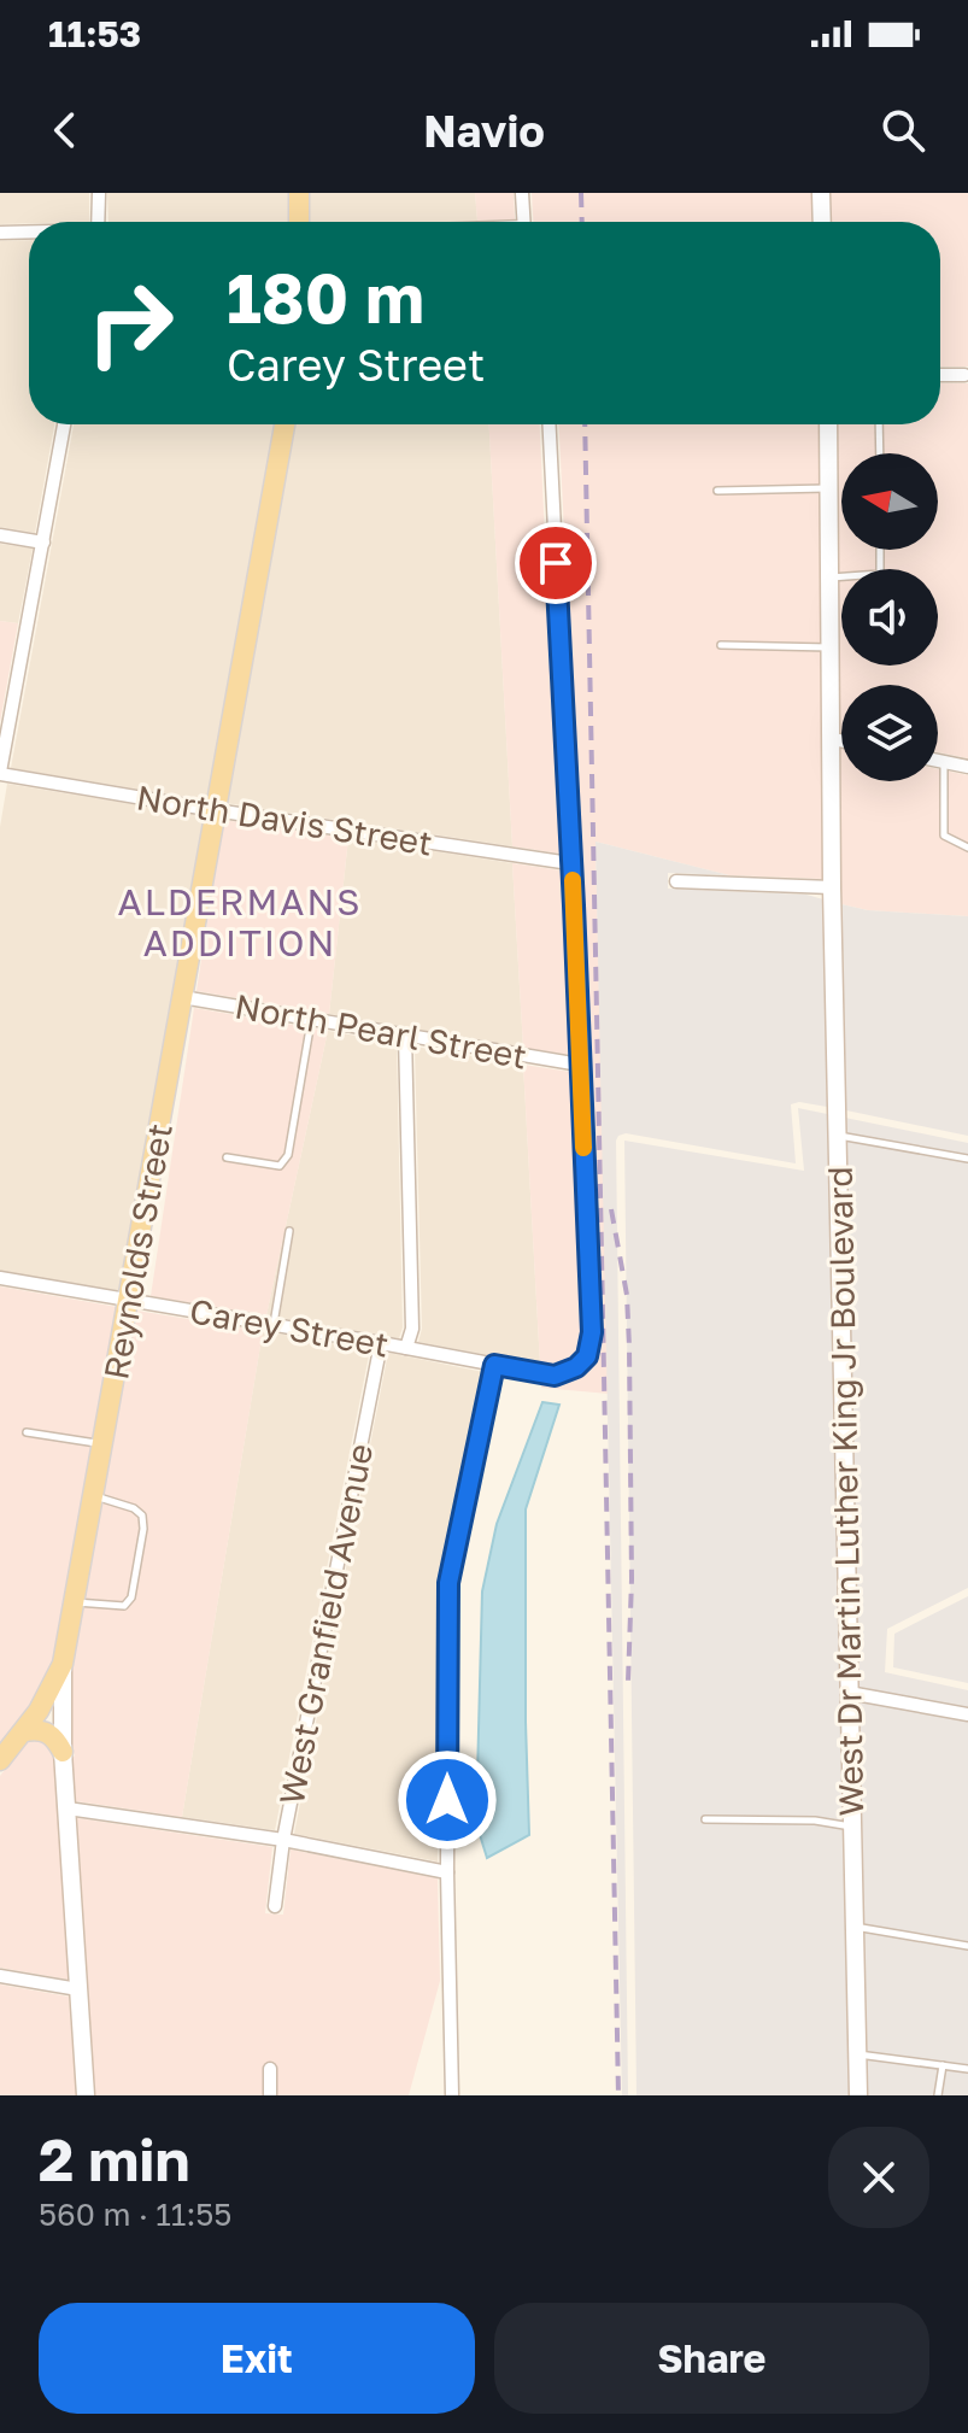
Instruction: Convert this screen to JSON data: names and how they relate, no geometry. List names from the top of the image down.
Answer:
{
  "streets": {
    "main road": ["Reynolds Street"],
    "street": [
      "North Davis Street",
      "North Pearl Street",
      "Carey Street",
      "West Dr Martin Luther King Jr Boulevard",
      "West Granfield Avenue"
    ]
  },
  "crossings": [
    ["North Davis Street", "Reynolds Street"],
    ["North Pearl Street", "Reynolds Street"],
    ["North Pearl Street", "Carey Street"],
    ["Reynolds Street", "Carey Street"],
    ["Carey Street", "West Granfield Avenue"]
  ],
  "districts": ["ALDERMANS ADDITION"],
  "north": "left",
  "page": {
    "status": "11:53",
    "header": "Navio",
    "turn": ["180 m", "Carey Street"],
    "heading": ["2 min", "560 m · 11:55"],
    "buttons": ["Exit", "Share"]
  }
}
